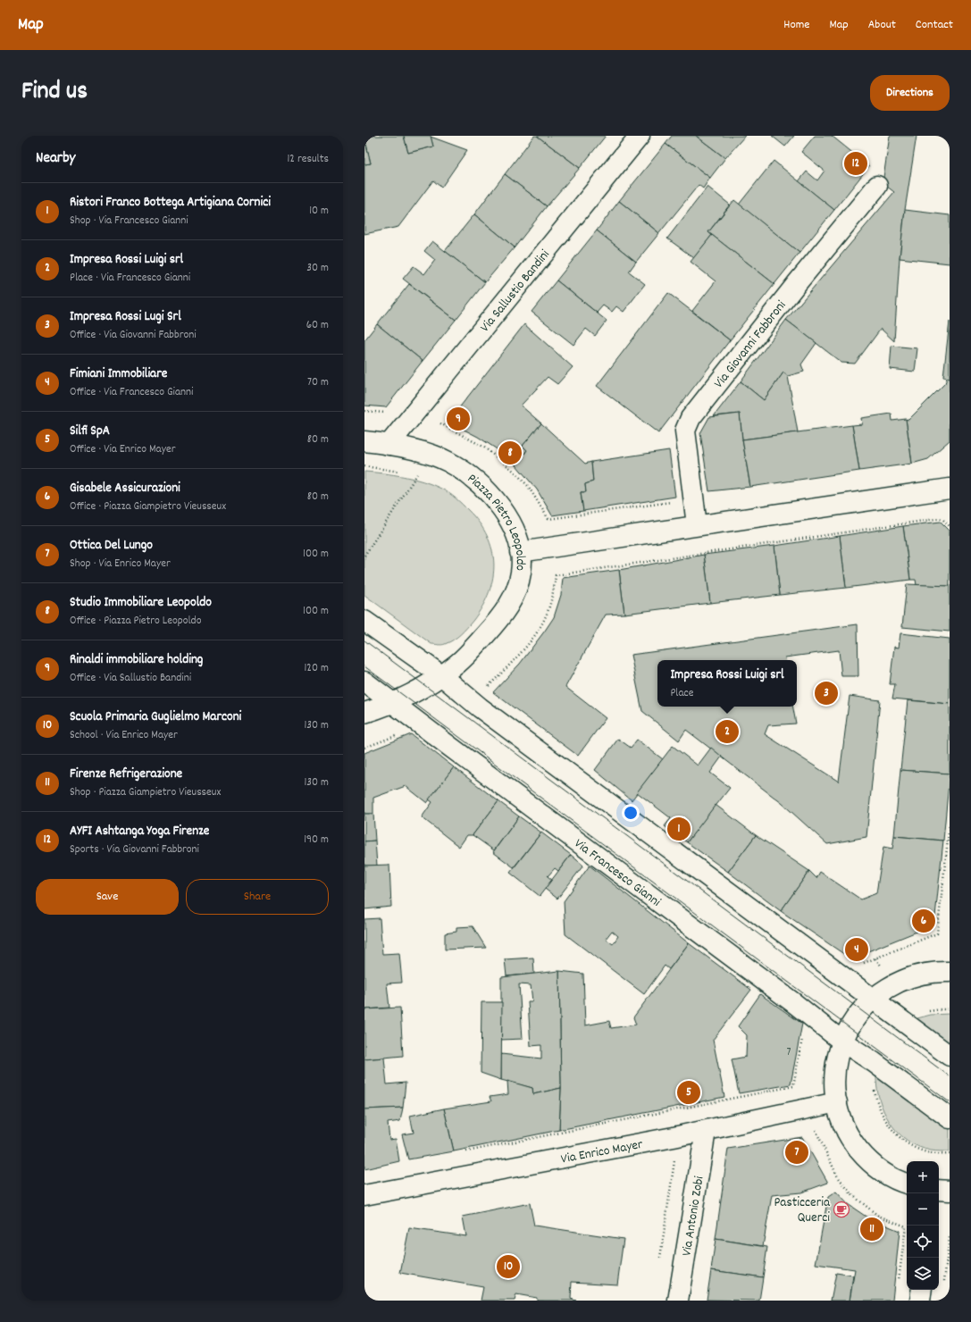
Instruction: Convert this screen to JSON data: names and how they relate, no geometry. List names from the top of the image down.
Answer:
{
  "streets": {
    "street": [
      "Via Sallustio Bandini",
      "Via Giovanni Fabbroni",
      "Piazza Pietro Leopoldo",
      "Via Francesco Gianni",
      "Via Enrico Mayer",
      "Via Antonio Zobi"
    ]
  },
  "crossings": [
    ["Via Sallustio Bandini", "Piazza Pietro Leopoldo"],
    ["Piazza Pietro Leopoldo", "Via Francesco Gianni"],
    ["Via Enrico Mayer", "Via Antonio Zobi"]
  ],
  "places": {
    "cafe": ["Pasticceria Querci"]
  },
  "house_numbers": ["7"],
  "page": {
    "header": "Map",
    "nav": [
      "Home",
      "Map",
      "About",
      "Contact"
    ],
    "title": "Find us",
    "buttons": [
      "Directions",
      ["Save", "Share"]
    ],
    "heading": ["Nearby", "12 results"],
    "pins": [
      "12",
      "9",
      "8",
      "3",
      "2",
      "1",
      "6",
      "4",
      "5",
      "7",
      "11",
      "10"
    ],
    "list": [
      {
        "mark": "1",
        "name": "Ristori Franco Bottega Artigiana Cornici",
        "note": "Shop · Via Francesco Gianni",
        "value": "10 m"
      },
      {
        "mark": "2",
        "name": "Impresa Rossi Luigi srl",
        "note": "Place · Via Francesco Gianni",
        "value": "30 m"
      },
      {
        "mark": "3",
        "name": "Impresa Rossi Lugi Srl",
        "note": "Office · Via Giovanni Fabbroni",
        "value": "60 m"
      },
      {
        "mark": "4",
        "name": "Fimiani Immobiliare",
        "note": "Office · Via Francesco Gianni",
        "value": "70 m"
      },
      {
        "mark": "5",
        "name": "Silfi SpA",
        "note": "Office · Via Enrico Mayer",
        "value": "80 m"
      },
      {
        "mark": "6",
        "name": "Gisabele Assicurazioni",
        "note": "Office · Piazza Giampietro Vieusseux",
        "value": "80 m"
      },
      {
        "mark": "7",
        "name": "Ottica Del Lungo",
        "note": "Shop · Via Enrico Mayer",
        "value": "100 m"
      },
      {
        "mark": "8",
        "name": "Studio Immobiliare Leopoldo",
        "note": "Office · Piazza Pietro Leopoldo",
        "value": "100 m"
      },
      {
        "mark": "9",
        "name": "Rinaldi immobiliare holding",
        "note": "Office · Via Sallustio Bandini",
        "value": "120 m"
      },
      {
        "mark": "10",
        "name": "Scuola Primaria Guglielmo Marconi",
        "note": "School · Via Enrico Mayer",
        "value": "130 m"
      },
      {
        "mark": "11",
        "name": "Firenze Refrigerazione",
        "note": "Shop · Piazza Giampietro Vieusseux",
        "value": "130 m"
      },
      {
        "mark": "12",
        "name": "AYFI Ashtanga Yoga Firenze",
        "note": "Sports · Via Giovanni Fabbroni",
        "value": "190 m"
      }
    ],
    "popup": ["Impresa Rossi Luigi srl", "Place"],
    "map_buttons": ["+", "−"]
  }
}
